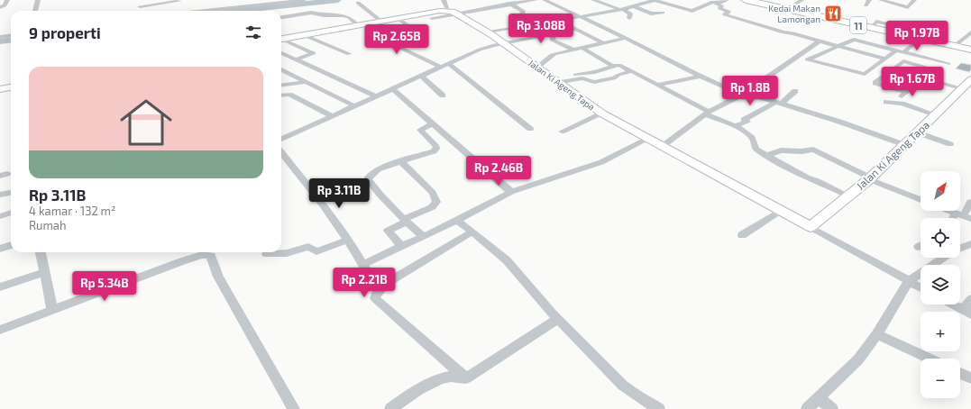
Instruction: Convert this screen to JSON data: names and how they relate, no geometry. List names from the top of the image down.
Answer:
{
  "streets": {
    "highway": ["11"],
    "street": ["Jalan Ki Ageng Tapa"]
  },
  "places": {
    "restaurant": ["Kedai Makan Lamongan"]
  },
  "north": "top right",
  "page": {
    "heading": "9 properti",
    "price": [
      "Rp 3.08B",
      "Rp 1.97B",
      "Rp 2.65B",
      "Rp 1.67B",
      "Rp 1.8B",
      "Rp 2.46B",
      "Rp 3.11B",
      "Rp 2.21B",
      "Rp 5.34B"
    ],
    "list": [
      {
        "name": "Rp 3.11B",
        "note": "4 kamar · 132 m² · Rumah"
      }
    ],
    "map_buttons": ["+", "−"]
  }
}
